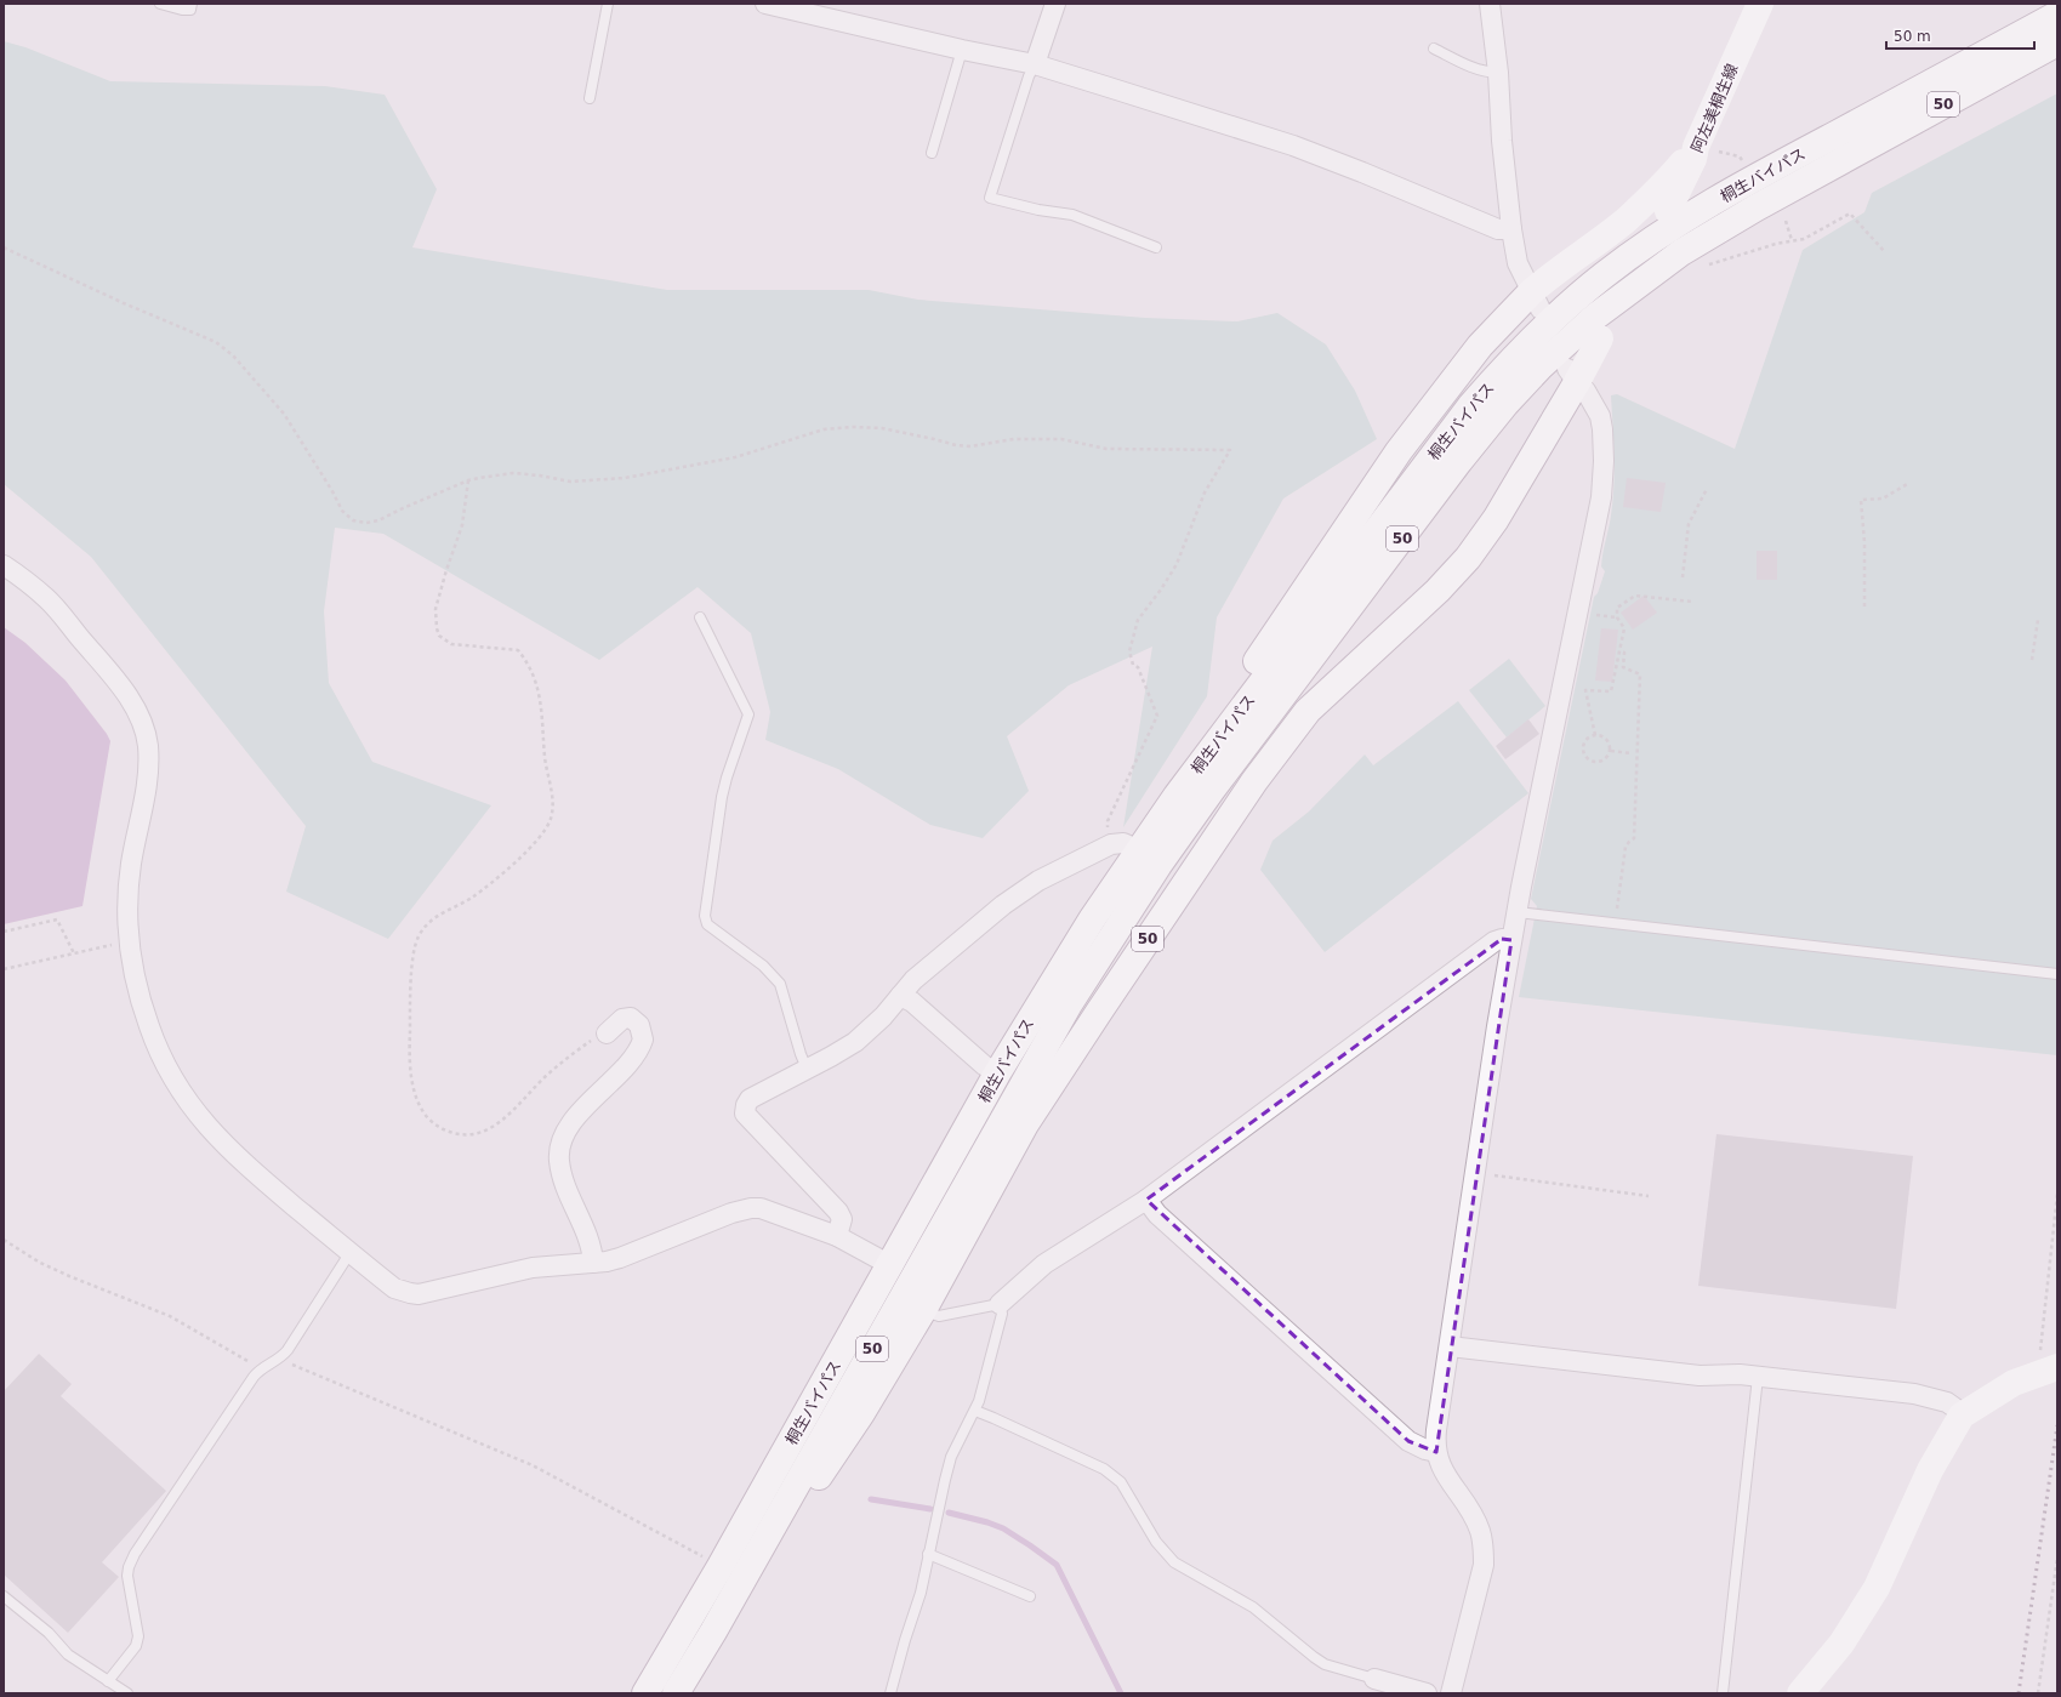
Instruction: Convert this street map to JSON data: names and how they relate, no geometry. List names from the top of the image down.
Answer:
{
  "streets": {
    "main road": ["50", "阿左美桐生線", "桐生バイパス"]
  },
  "crossings": [
    ["50", "桐生バイパス"]
  ],
  "scale_bar": "50 m"
}
